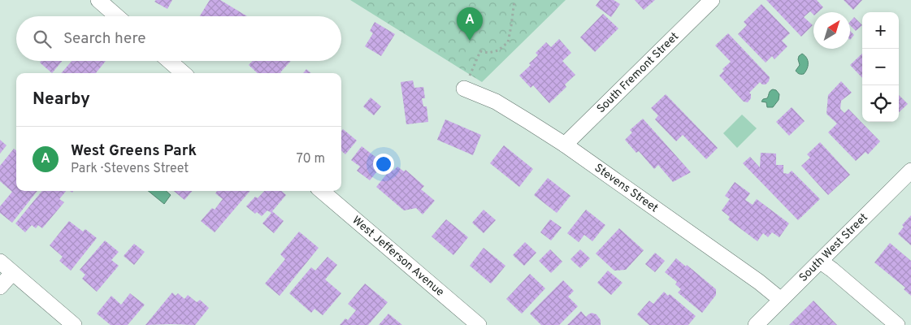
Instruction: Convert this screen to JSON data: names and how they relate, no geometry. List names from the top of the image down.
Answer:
{
  "streets": {
    "street": [
      "South Fremont Street",
      "Stevens Street",
      "South West Street",
      "West Jefferson Avenue"
    ]
  },
  "crossings": [
    ["South Fremont Street", "Stevens Street"],
    ["Stevens Street", "South West Street"]
  ],
  "north": "top right",
  "page": {
    "pins": "A",
    "map_buttons": ["+", "−"],
    "search": "Search here",
    "heading": "Nearby",
    "list": [
      {
        "mark": "A",
        "name": "West Greens Park",
        "note": "Park · Stevens Street",
        "value": "70 m"
      }
    ]
  }
}
